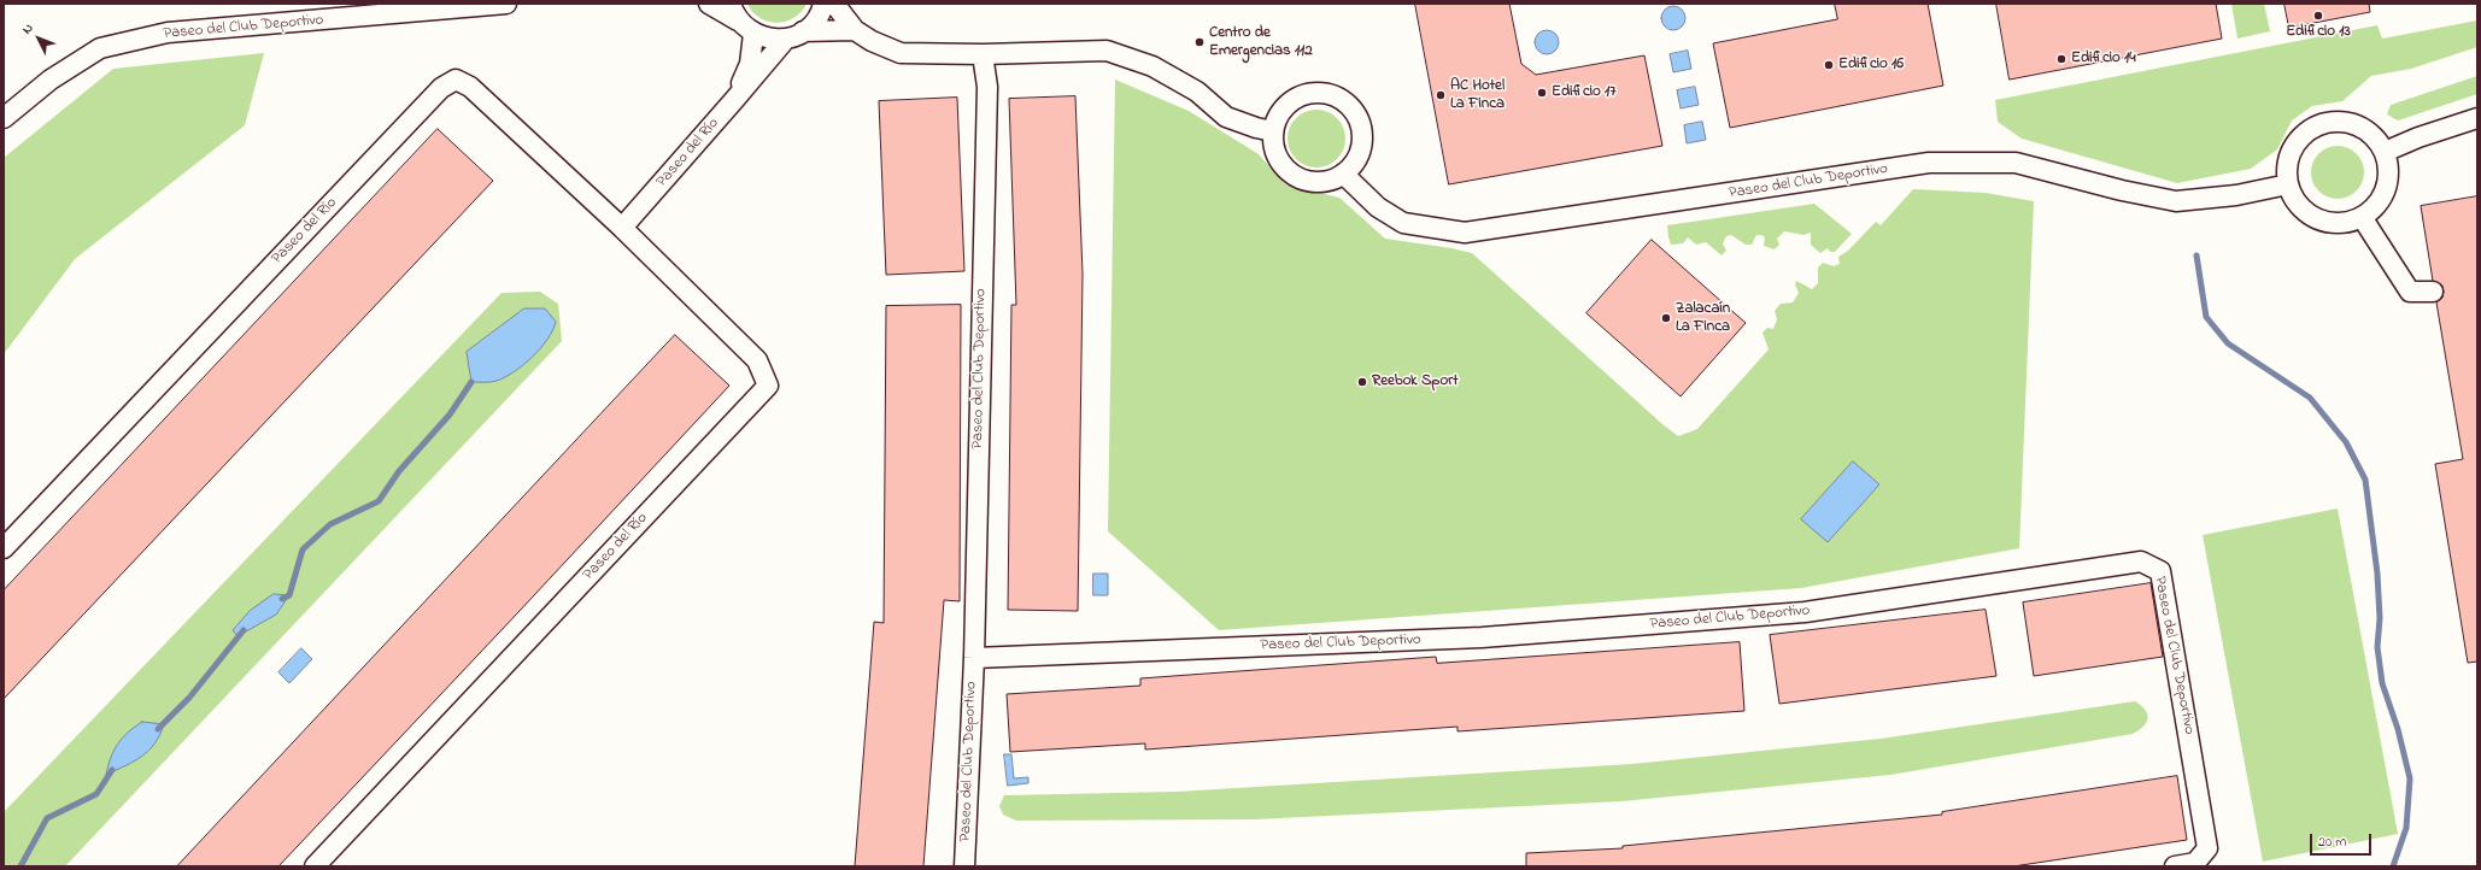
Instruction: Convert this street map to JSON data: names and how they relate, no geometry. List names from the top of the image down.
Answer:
{
  "streets": {
    "street": ["Paseo del Club Deportivo", "Paseo del Río"]
  },
  "places": [
    "Edificio 13",
    "Centro de Emergencias 112",
    "Edificio 14",
    "Edificio 16",
    "Edificio 17",
    "AC Hotel La Finca",
    "Zalacaín La Finca",
    "Reebok Sport"
  ],
  "scale_bar": "20 m",
  "north": "top left"
}
